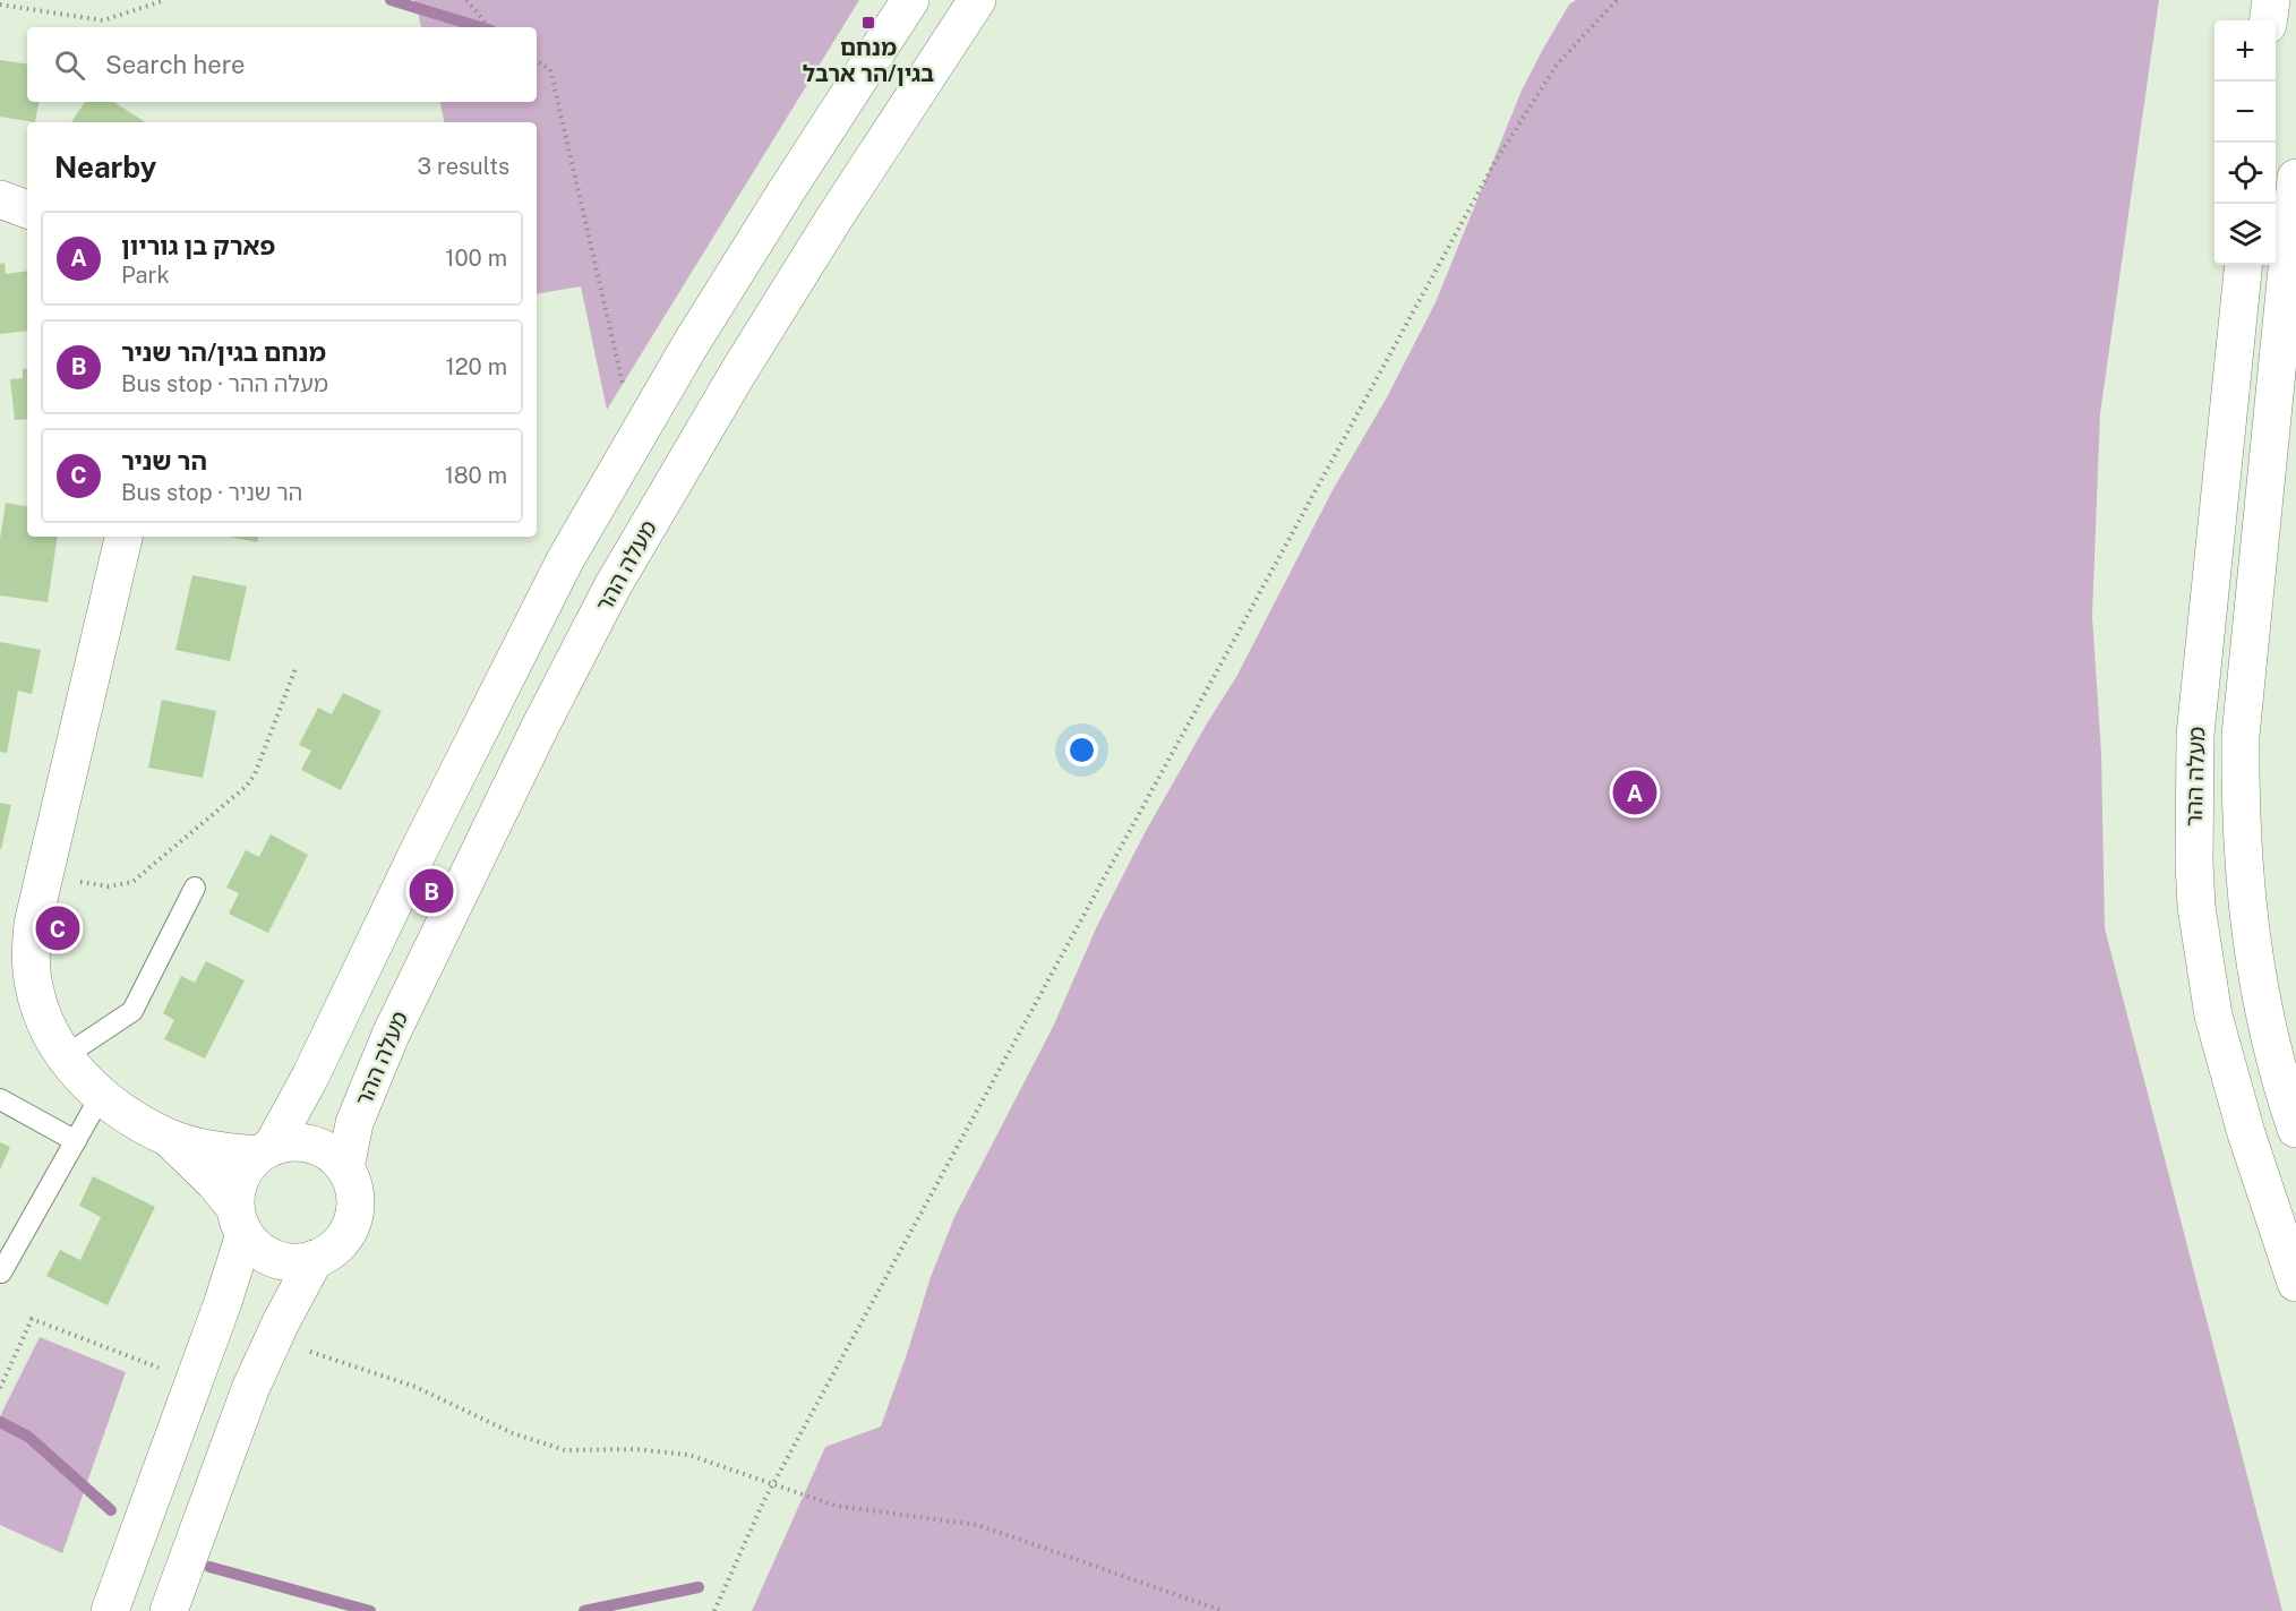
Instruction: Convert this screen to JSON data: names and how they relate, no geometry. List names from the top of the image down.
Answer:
{
  "streets": {
    "main road": ["מעלה ההר"]
  },
  "places": {
    "transit": ["מנחם בגין/הר ארבל"]
  },
  "page": {
    "map_buttons": ["+", "−"],
    "search": "Search here",
    "heading": ["Nearby", "3 results"],
    "list": [
      {
        "mark": "A",
        "name": "פארק בן גוריון",
        "note": "Park",
        "value": "100 m"
      },
      {
        "mark": "B",
        "name": "מנחם בגין/הר שניר",
        "note": "Bus stop · מעלה ההר",
        "value": "120 m"
      },
      {
        "mark": "C",
        "name": "הר שניר",
        "note": "Bus stop · הר שניר",
        "value": "180 m"
      }
    ],
    "pins": ["A", "B", "C"]
  }
}
